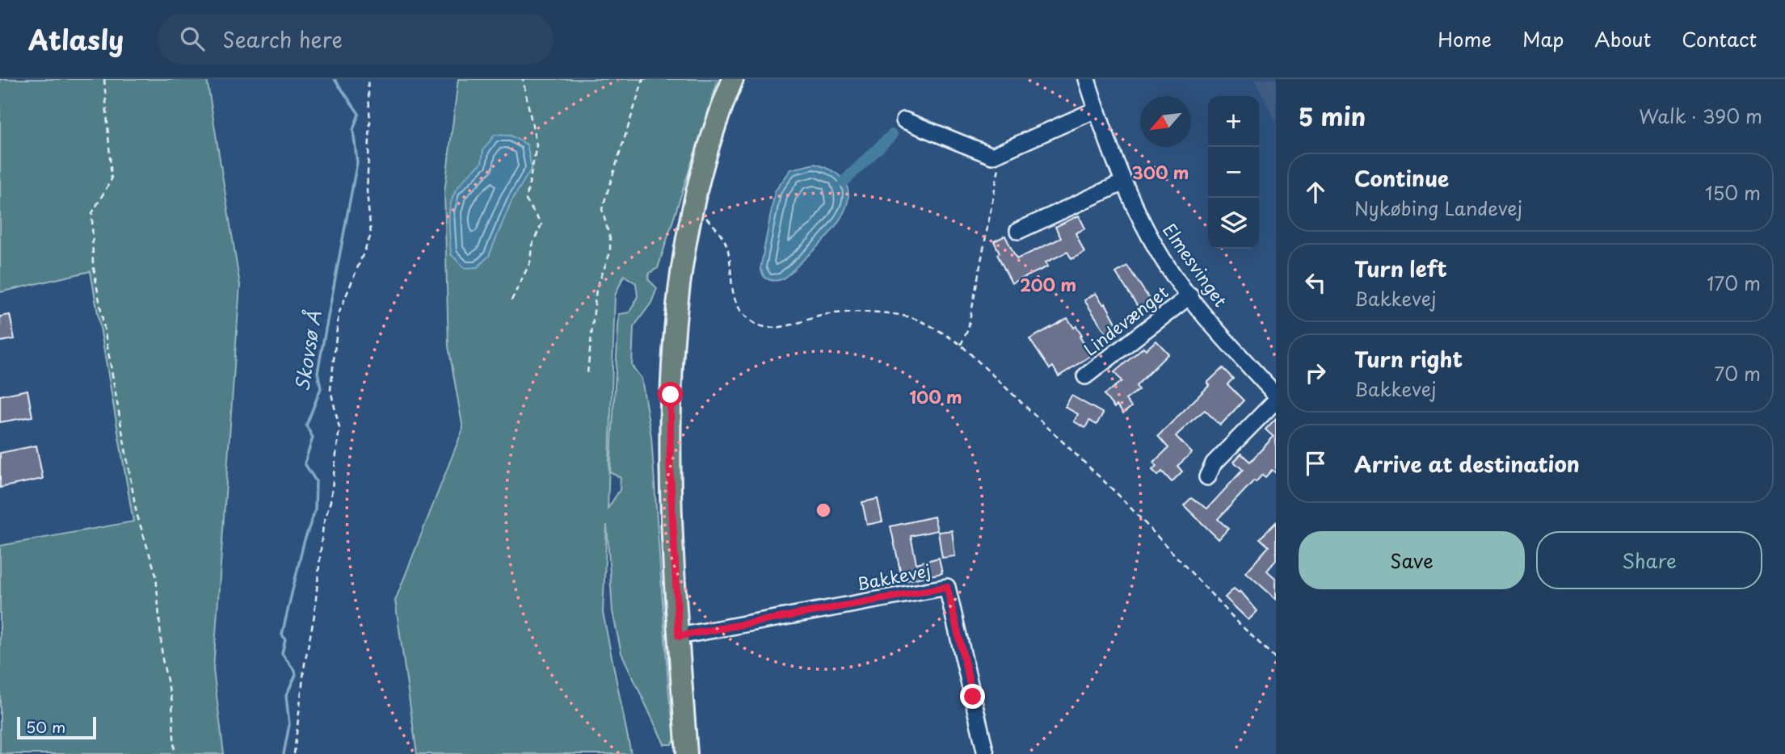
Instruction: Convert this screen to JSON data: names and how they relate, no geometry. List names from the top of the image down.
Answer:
{
  "streets": {
    "street": ["Elmesvinget", "Lindevænget", "Bakkevej"]
  },
  "crossings": [
    ["Elmesvinget", "Lindevænget"]
  ],
  "water": ["Skovsø Å"],
  "scale_bar": "50 m",
  "north": "bottom left",
  "page": {
    "header": "Atlasly",
    "search": "Search here",
    "nav": [
      "Home",
      "Map",
      "About",
      "Contact"
    ],
    "heading": ["5 min", "Walk · 390 m"],
    "map_buttons": ["+", "−"],
    "list": [
      ["Continue", "Nykøbing Landevej", "150 m"],
      ["Turn left", "Bakkevej", "170 m"],
      ["Turn right", "Bakkevej", "70 m"],
      "Arrive at destination"
    ],
    "buttons": ["Save", "Share"],
    "scale": "50 m"
  },
  "rings": ["300 m", "200 m", "100 m"]
}
